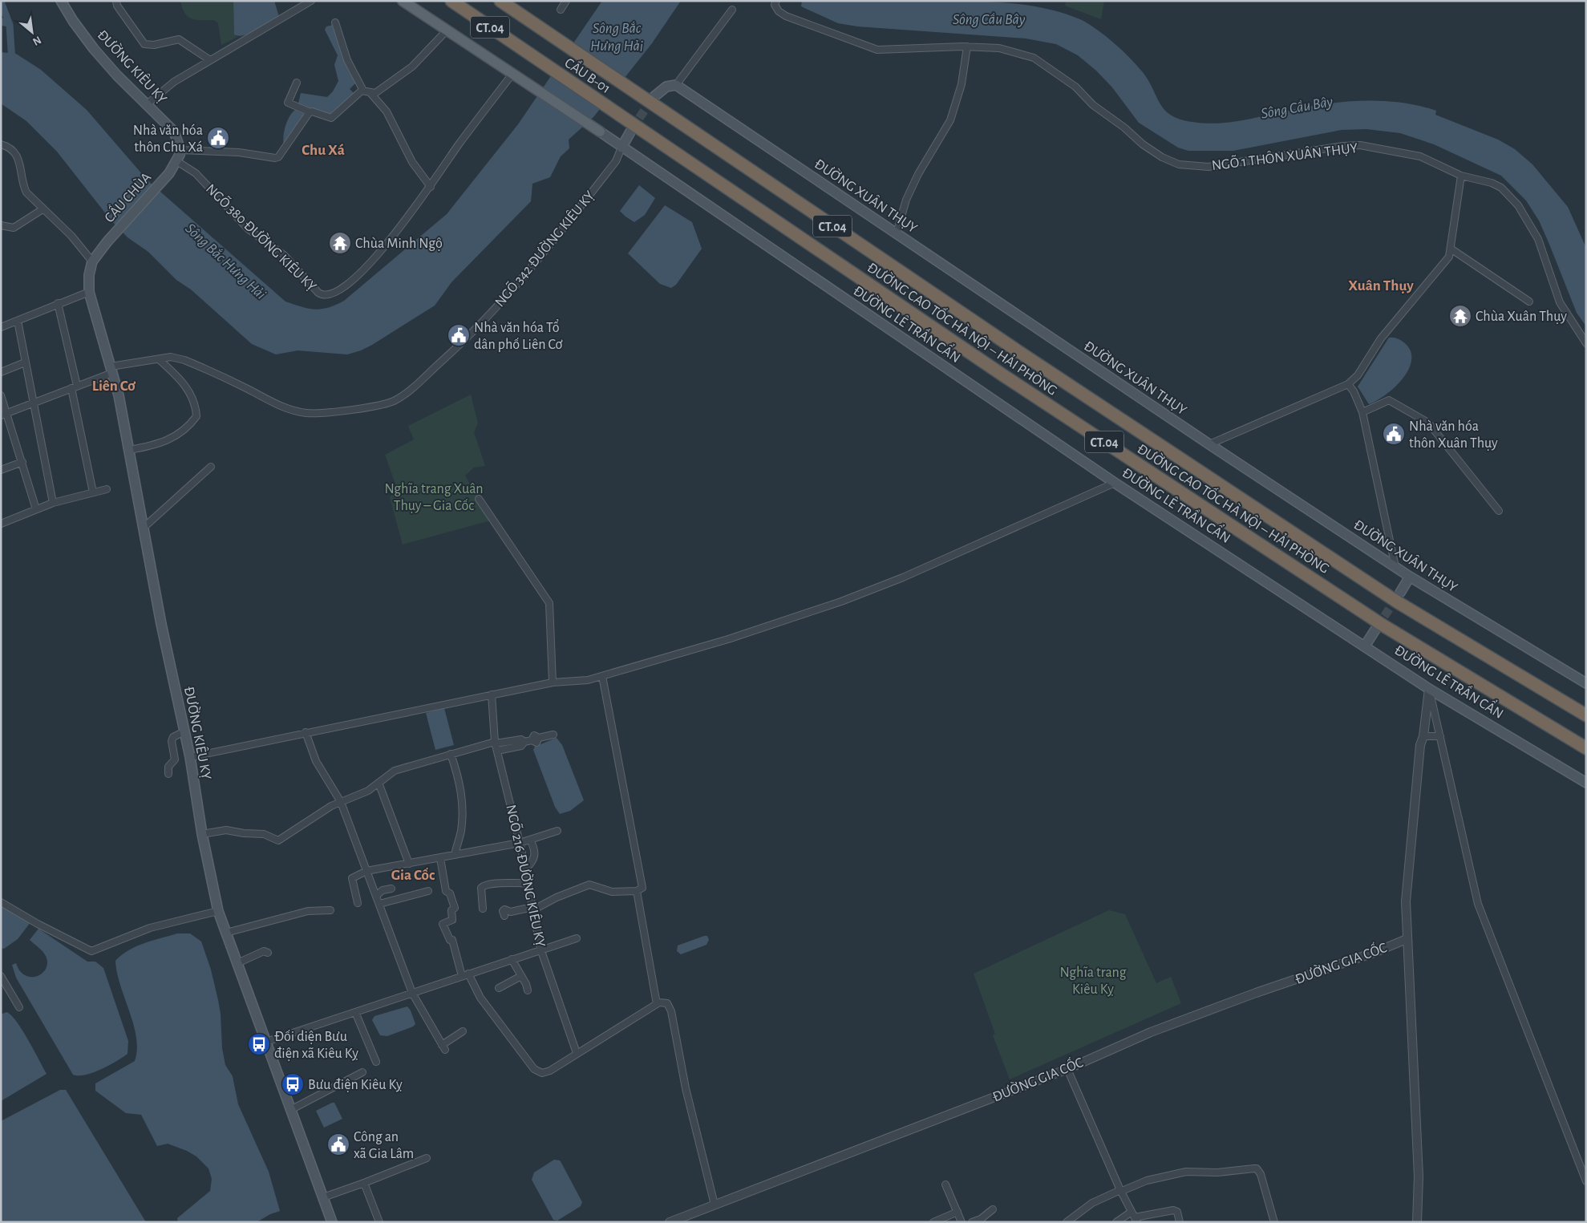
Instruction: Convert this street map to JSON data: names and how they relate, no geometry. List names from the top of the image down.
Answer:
{
  "streets": {
    "highway": ["CT.04", "CẦU B-01", "ĐƯỜNG CAO TỐC HÀ NỘI – HẢI PHÒNG"],
    "main road": [
      "ĐƯỜNG KIÊU KỴ",
      "ĐƯỜNG XUÂN THỤY",
      "CẦU CHÙA",
      "ĐƯỜNG LÊ TRẦN CẨN"
    ],
    "street": [
      "NGÕ 1 THÔN XUÂN THỤY",
      "NGÕ 380 ĐƯỜNG KIÊU KỴ",
      "NGÕ 342 ĐƯỜNG KIÊU KỴ",
      "NGÕ 216 ĐƯỜNG KIÊU KỴ",
      "ĐƯỜNG GIA CỐC"
    ]
  },
  "crossings": [
    ["ĐƯỜNG KIÊU KỴ", "CẦU CHÙA"],
    ["ĐƯỜNG KIÊU KỴ", "NGÕ 342 ĐƯỜNG KIÊU KỴ"],
    ["CẦU B-01", "ĐƯỜNG CAO TỐC HÀ NỘI – HẢI PHÒNG"],
    ["CẦU CHÙA", "NGÕ 380 ĐƯỜNG KIÊU KỴ"],
    ["NGÕ 342 ĐƯỜNG KIÊU KỴ", "ĐƯỜNG LÊ TRẦN CẨN"]
  ],
  "districts": [
    "Chu Xá",
    "Xuân Thụy",
    "Liên Cơ",
    "Gia Cốc"
  ],
  "water": ["Sông Cầu Bây", "Sông Bắc Hưng Hải"],
  "parks": ["Nghĩa trang Xuân Thụy – Gia Cốc", "Nghĩa trang Kiêu Kỵ"],
  "places": {
    "public building": [
      "Nhà văn hóa thôn Chu Xá",
      "Nhà văn hóa Tổ dân phố Liên Cơ",
      "Nhà văn hóa thôn Xuân Thụy",
      "Công an xã Gia Lâm"
    ],
    "temple": ["Chùa Minh Ngộ", "Chùa Xuân Thụy"],
    "bus stop": ["Đối diện Bưu điện xã Kiêu Kỵ", "Bưu điện Kiêu Kỵ"]
  },
  "north": "bottom right"
}
